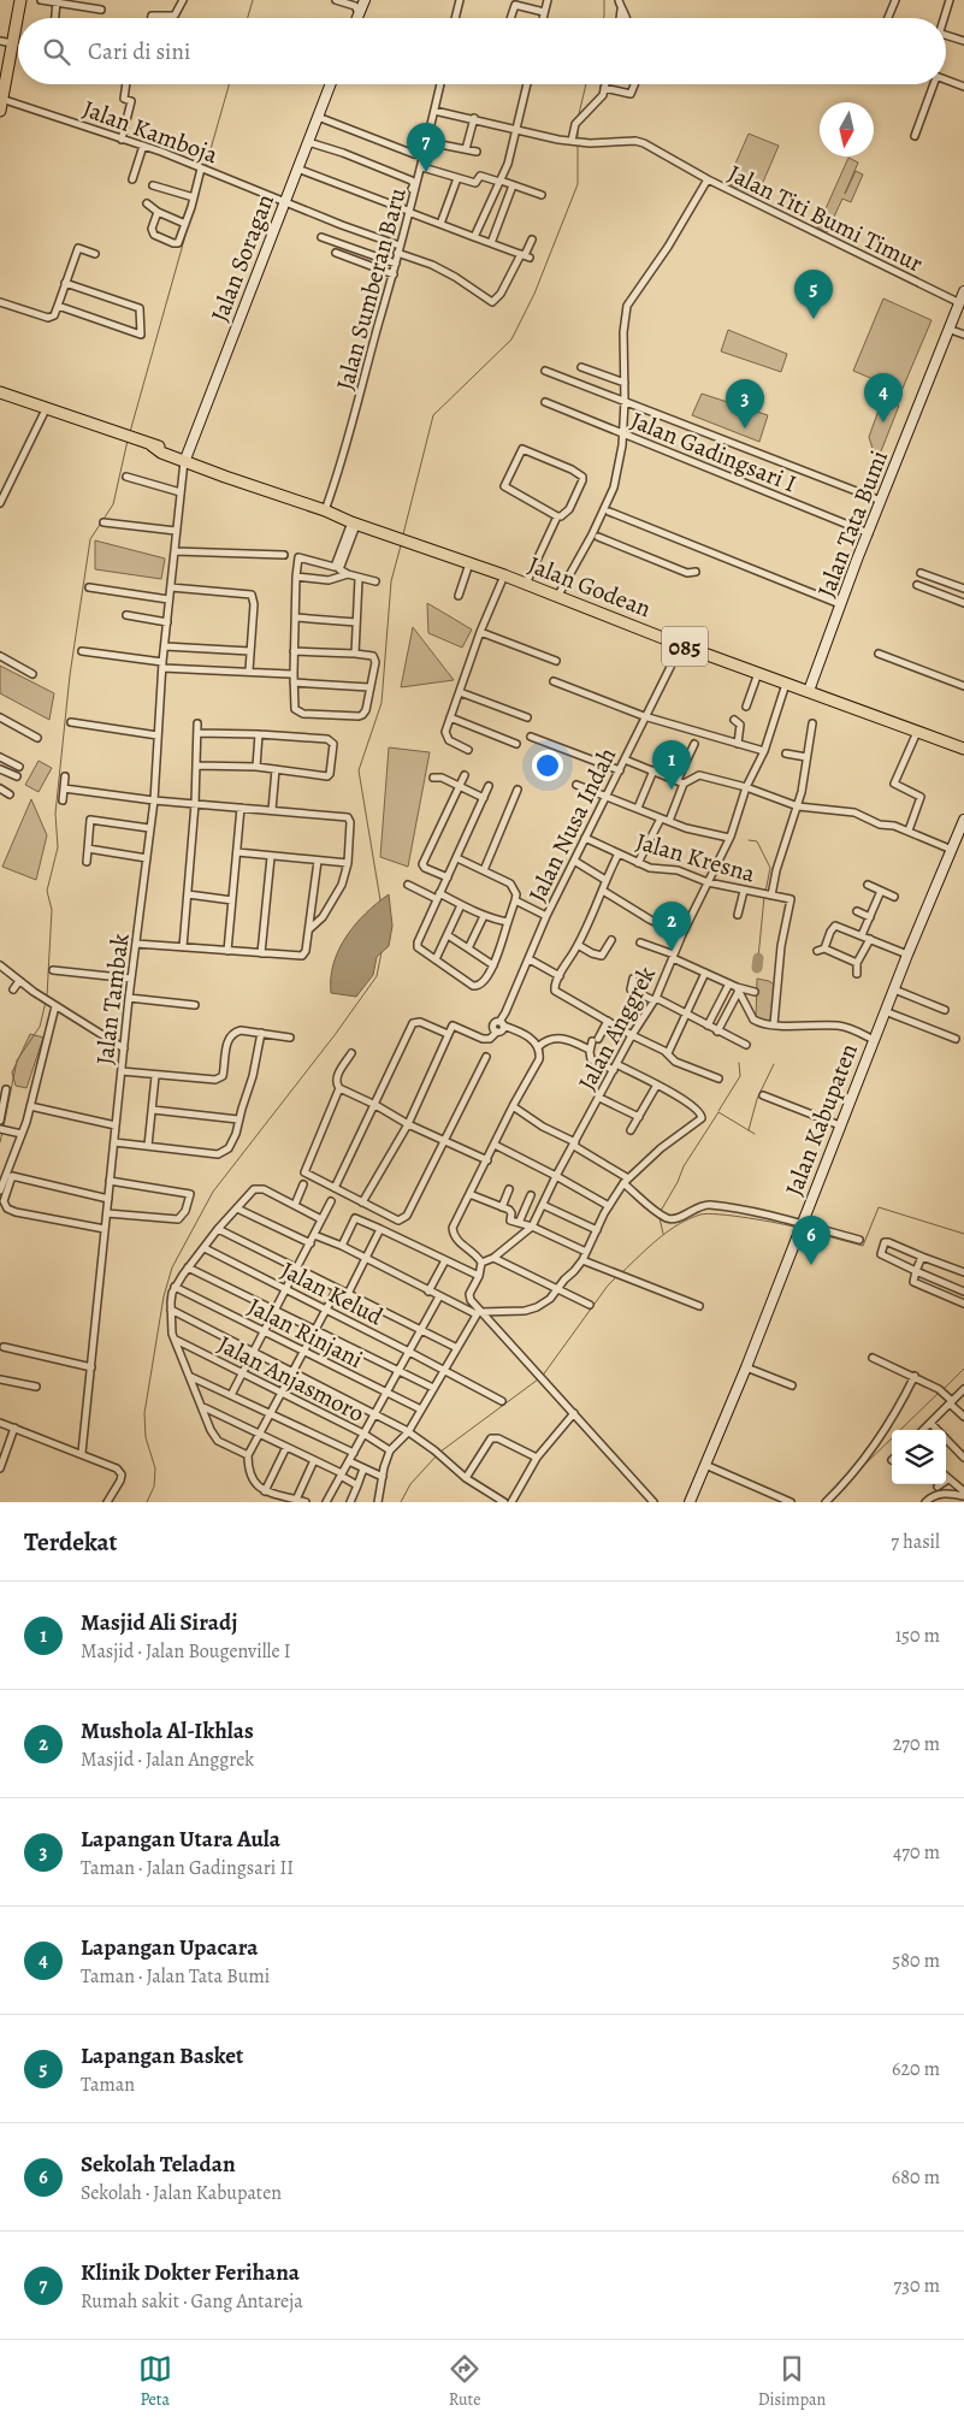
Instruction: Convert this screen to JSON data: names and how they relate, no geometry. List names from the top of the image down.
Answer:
{
  "streets": {
    "main road": ["Jalan Godean", "085"],
    "street": [
      "Jalan Kamboja",
      "Jalan Titi Bumi Timur",
      "Jalan Soragan",
      "Jalan Sumberan Baru",
      "Jalan Gadingsari I",
      "Jalan Tata Bumi",
      "Jalan Nusa Indah",
      "Jalan Kresna",
      "Jalan Tambak",
      "Jalan Anggrek",
      "Jalan Kabupaten",
      "Jalan Kelud",
      "Jalan Rinjani",
      "Jalan Anjasmoro"
    ]
  },
  "crossings": [
    ["Jalan Kamboja", "Jalan Soragan"],
    ["Jalan Kamboja", "Jalan Sumberan Baru"],
    ["Jalan Titi Bumi Timur", "Jalan Sumberan Baru"],
    ["Jalan Titi Bumi Timur", "Jalan Tata Bumi"],
    ["Jalan Soragan", "Jalan Godean"],
    ["Jalan Soragan", "Jalan Tambak"],
    ["Jalan Sumberan Baru", "Jalan Godean"],
    ["Jalan Gadingsari I", "Jalan Tata Bumi"],
    ["Jalan Tata Bumi", "Jalan Godean"],
    ["Jalan Godean", "Jalan Nusa Indah"],
    ["Jalan Godean", "Jalan Tambak"],
    ["Jalan Godean", "Jalan Anggrek"],
    ["Jalan Nusa Indah", "Jalan Kresna"],
    ["Jalan Kresna", "Jalan Anggrek"]
  ],
  "north": "bottom",
  "page": {
    "search": "Cari di sini",
    "pins": [
      "7",
      "5",
      "4",
      "3",
      "1",
      "2",
      "6"
    ],
    "heading": ["Terdekat", "7 hasil"],
    "list": [
      {
        "mark": "1",
        "name": "Masjid Ali Siradj",
        "note": "Masjid · Jalan Bougenville I",
        "value": "150 m"
      },
      {
        "mark": "2",
        "name": "Mushola Al-Ikhlas",
        "note": "Masjid · Jalan Anggrek",
        "value": "270 m"
      },
      {
        "mark": "3",
        "name": "Lapangan Utara Aula",
        "note": "Taman · Jalan Gadingsari II",
        "value": "470 m"
      },
      {
        "mark": "4",
        "name": "Lapangan Upacara",
        "note": "Taman · Jalan Tata Bumi",
        "value": "580 m"
      },
      {
        "mark": "5",
        "name": "Lapangan Basket",
        "note": "Taman",
        "value": "620 m"
      },
      {
        "mark": "6",
        "name": "Sekolah Teladan",
        "note": "Sekolah · Jalan Kabupaten",
        "value": "680 m"
      },
      {
        "mark": "7",
        "name": "Klinik Dokter Ferihana",
        "note": "Rumah sakit · Gang Antareja",
        "value": "730 m"
      }
    ],
    "nav": ["Peta", "Rute", "Disimpan"]
  }
}
